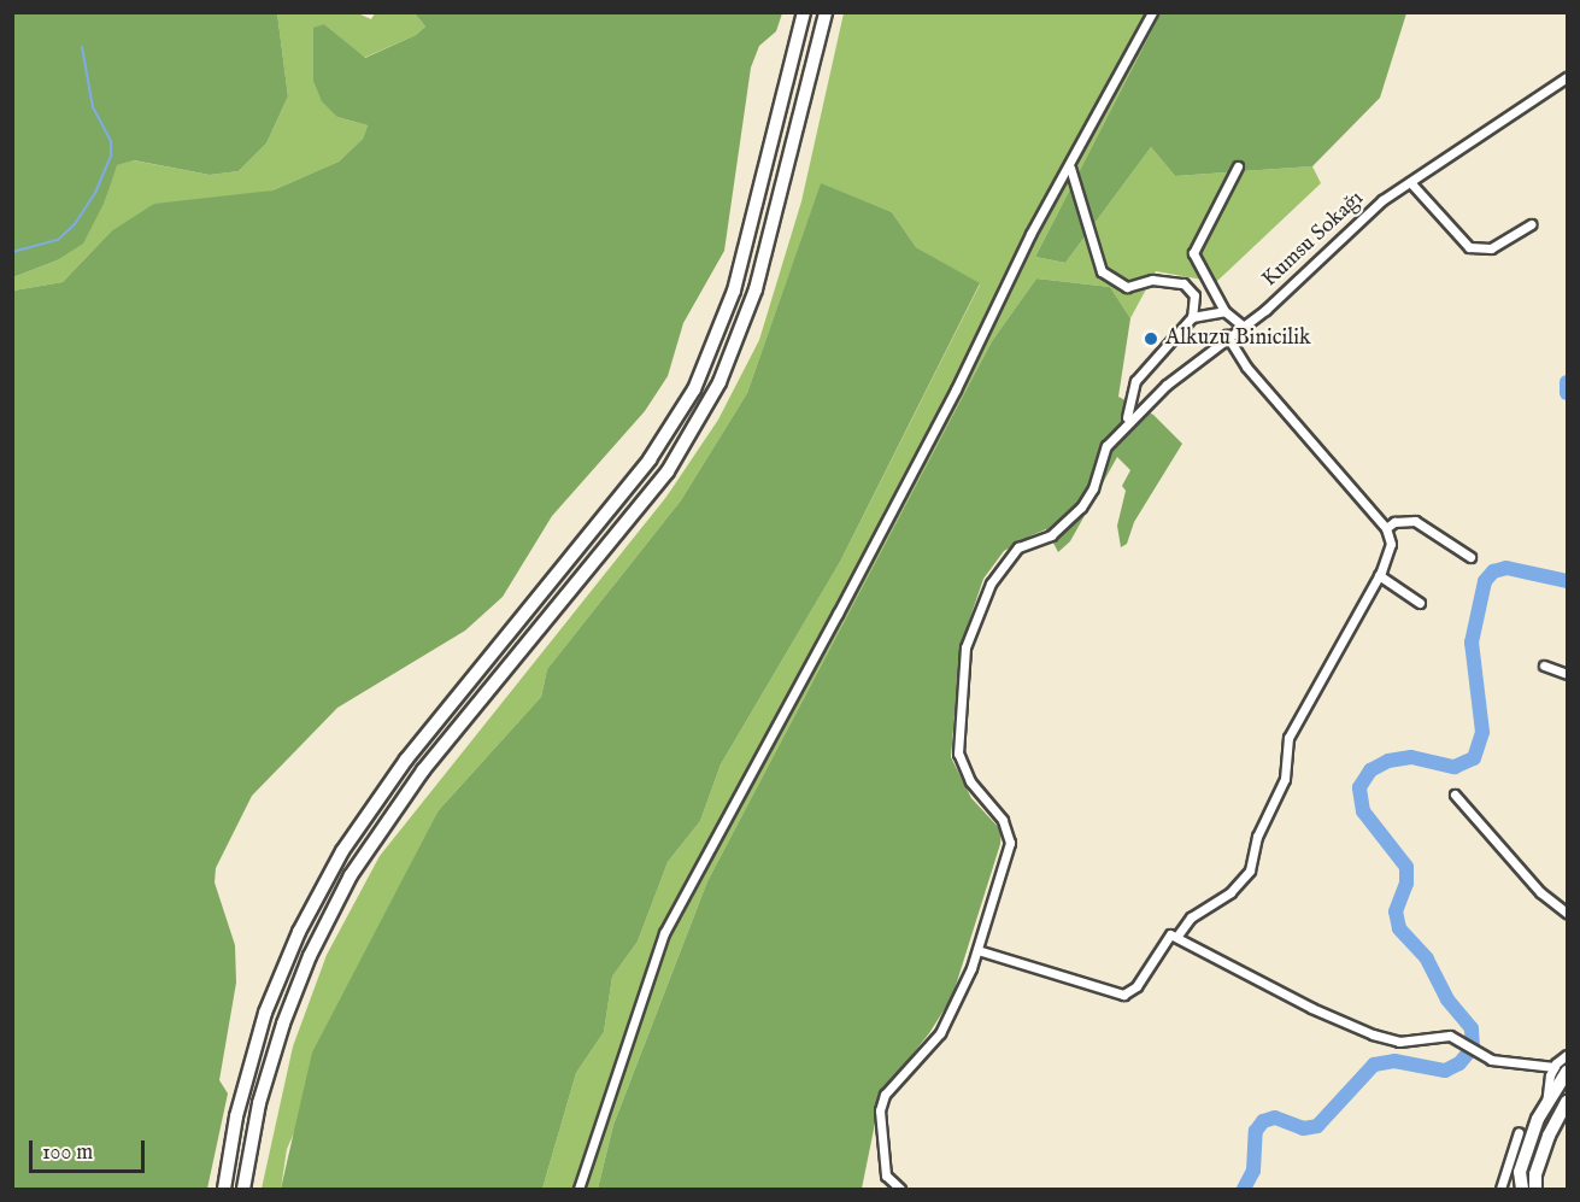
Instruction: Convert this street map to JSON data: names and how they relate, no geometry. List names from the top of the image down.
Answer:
{
  "streets": {
    "street": ["Kumsu Sokağı"]
  },
  "places": ["Alkuzu Binicilik"],
  "scale_bar": "100 m"
}
